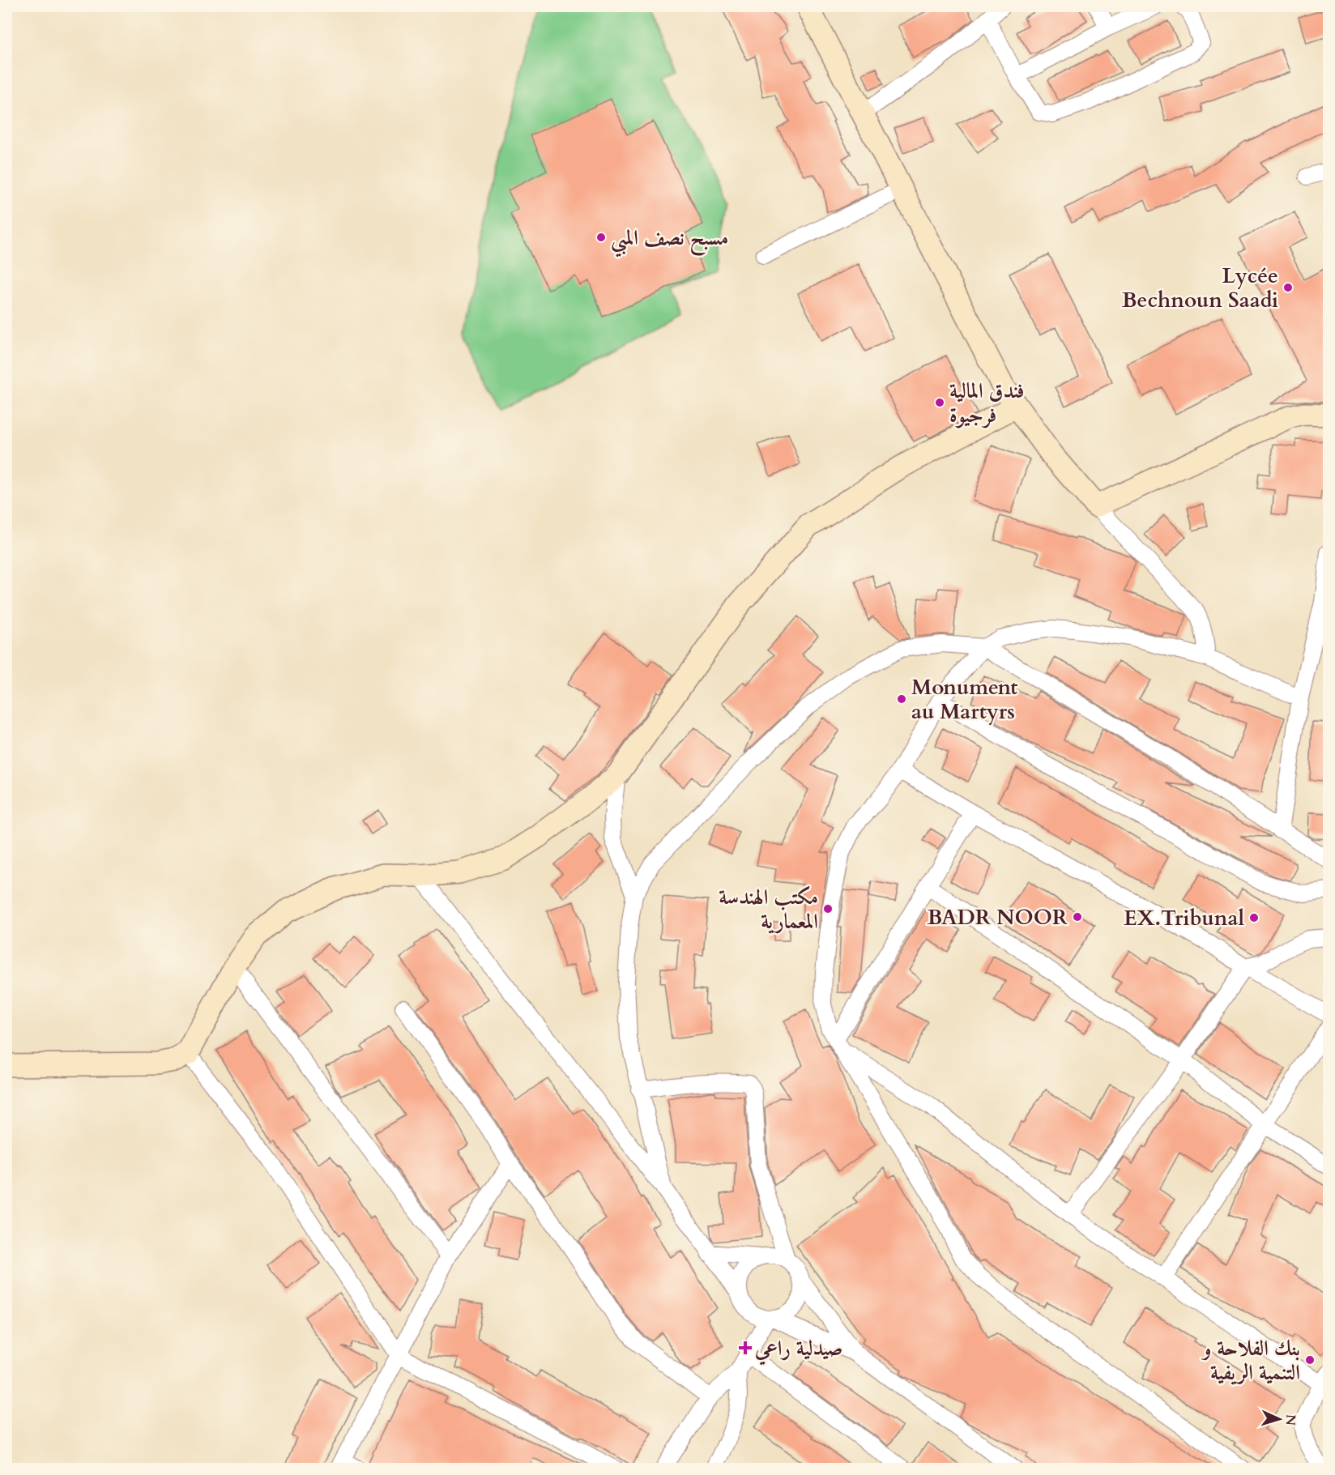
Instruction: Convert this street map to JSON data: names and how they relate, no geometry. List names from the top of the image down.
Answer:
{
  "places": {
    "other": [
      "مسبح نصف المبي",
      "Lycée Bechnoun Saadi",
      "فندق المالية فرجيوة",
      "Monument au Martyrs",
      "مكتب الهندسة المعمارية",
      "BADR NOOR",
      "EX.Tribunal",
      "بنك الفلاحة و التنمية الريفية"
    ],
    "health": ["صيدلية راعي"]
  },
  "north": "right"
}
